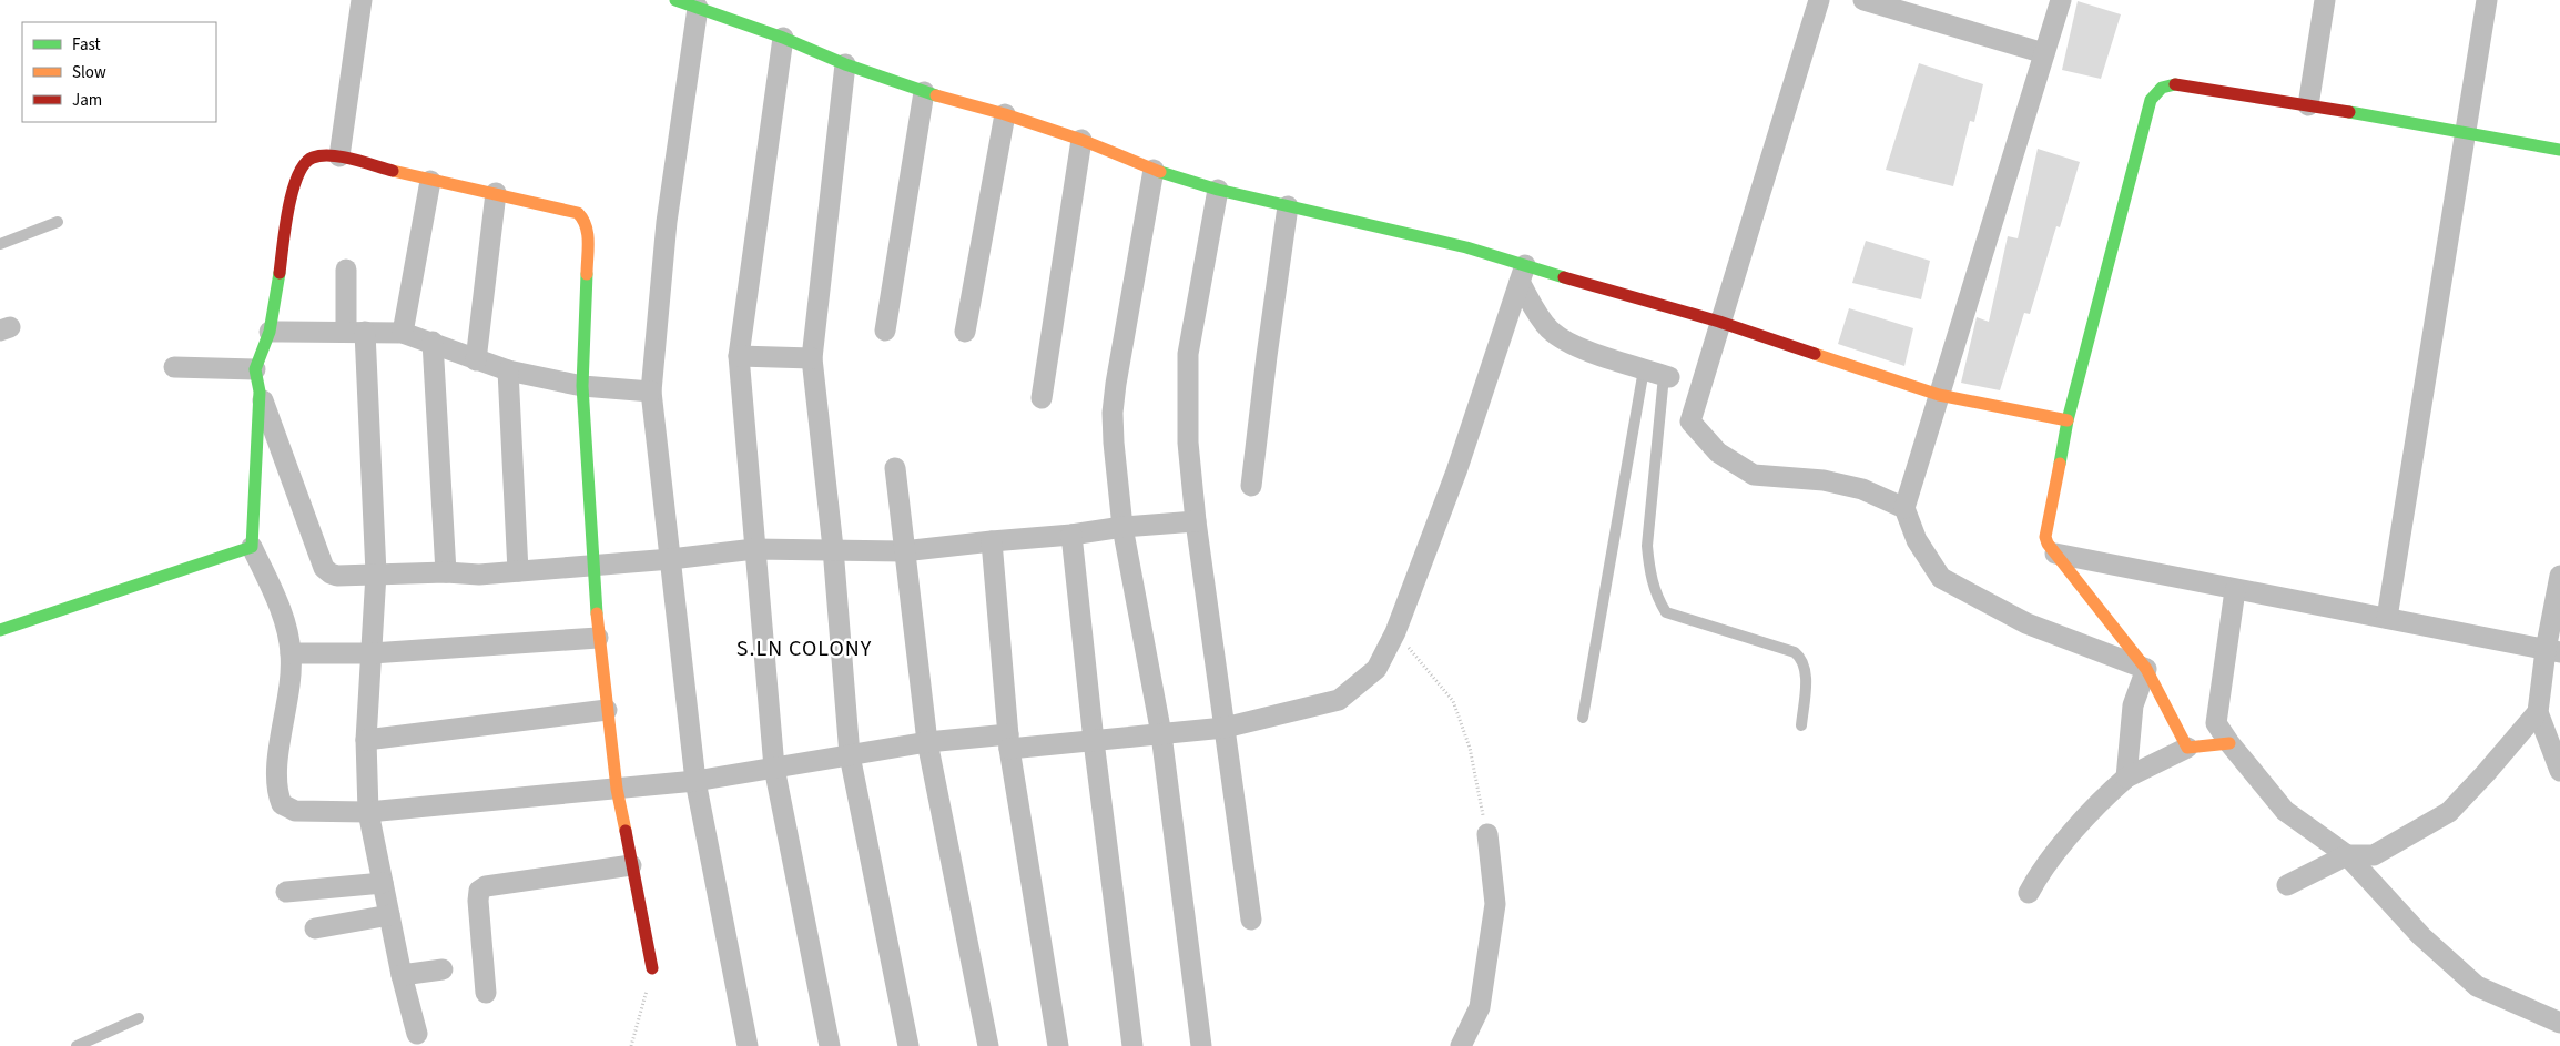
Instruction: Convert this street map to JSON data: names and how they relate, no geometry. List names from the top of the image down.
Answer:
{
  "districts": ["S.LN COLONY"],
  "legend": ["Fast", "Slow", "Jam"]
}
